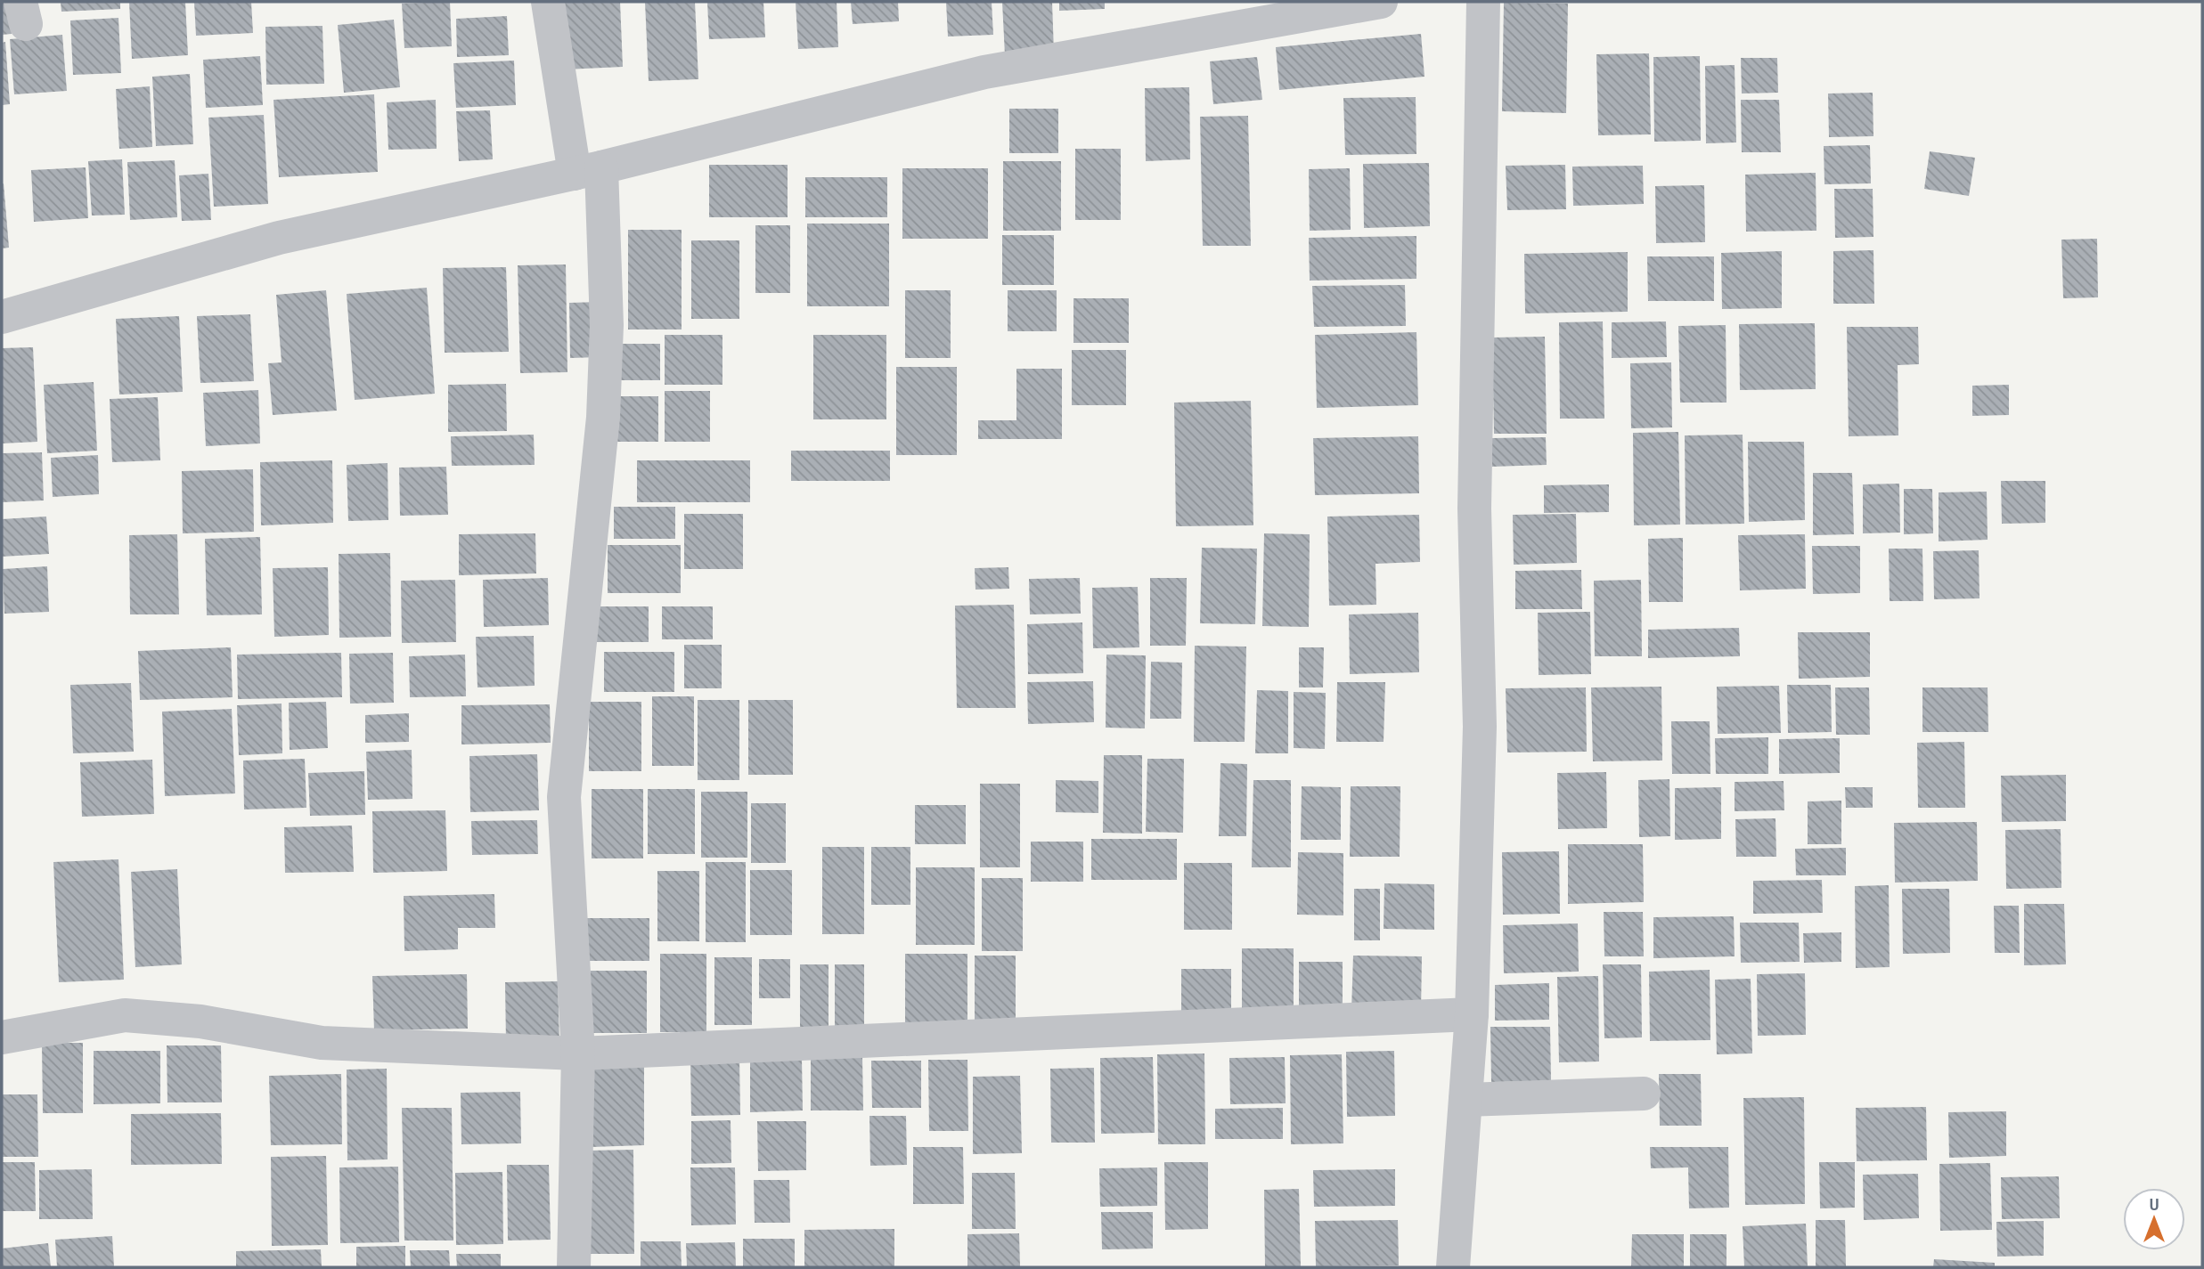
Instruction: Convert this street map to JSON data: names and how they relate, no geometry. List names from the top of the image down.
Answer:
{
  "north": "top"
}
